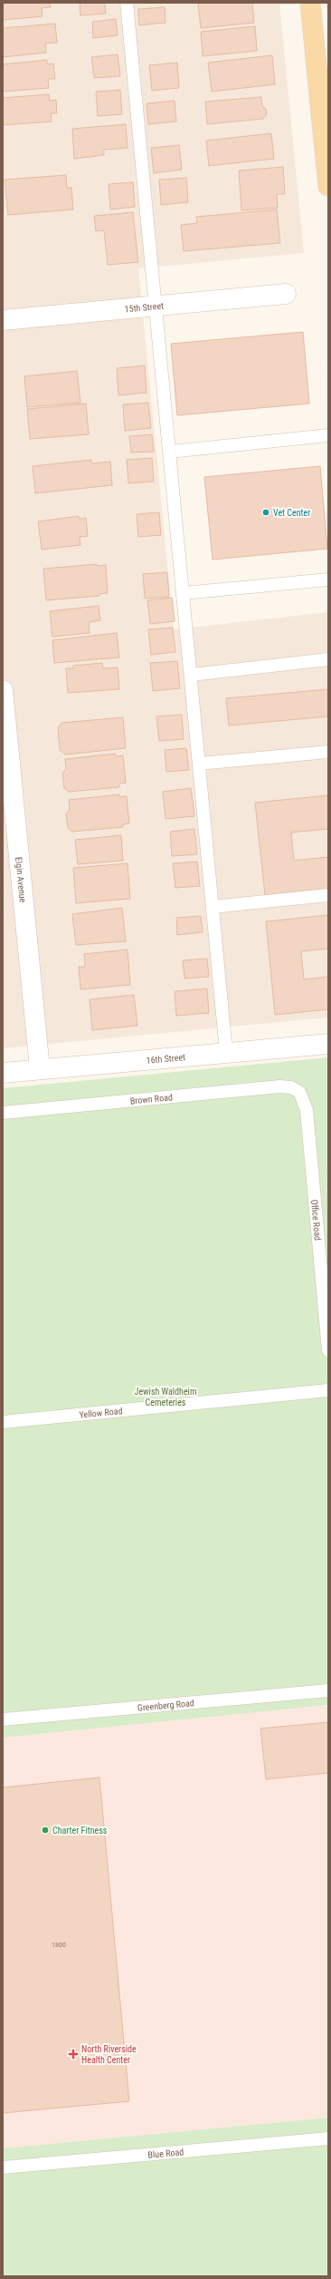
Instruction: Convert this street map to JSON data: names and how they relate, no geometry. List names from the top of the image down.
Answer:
{
  "streets": {
    "street": ["15th Street", "Elgin Avenue", "16th Street"],
    "lane": [
      "Brown Road",
      "Office Road",
      "Yellow Road",
      "Greenberg Road",
      "Blue Road"
    ]
  },
  "crossings": [
    ["Elgin Avenue", "16th Street"],
    ["Brown Road", "Office Road"]
  ],
  "parks": ["Jewish Waldheim Cemeteries"],
  "places": {
    "other": ["Vet Center", "Charter Fitness"],
    "health": ["North Riverside Health Center"]
  },
  "house_numbers": ["1800"]
}
